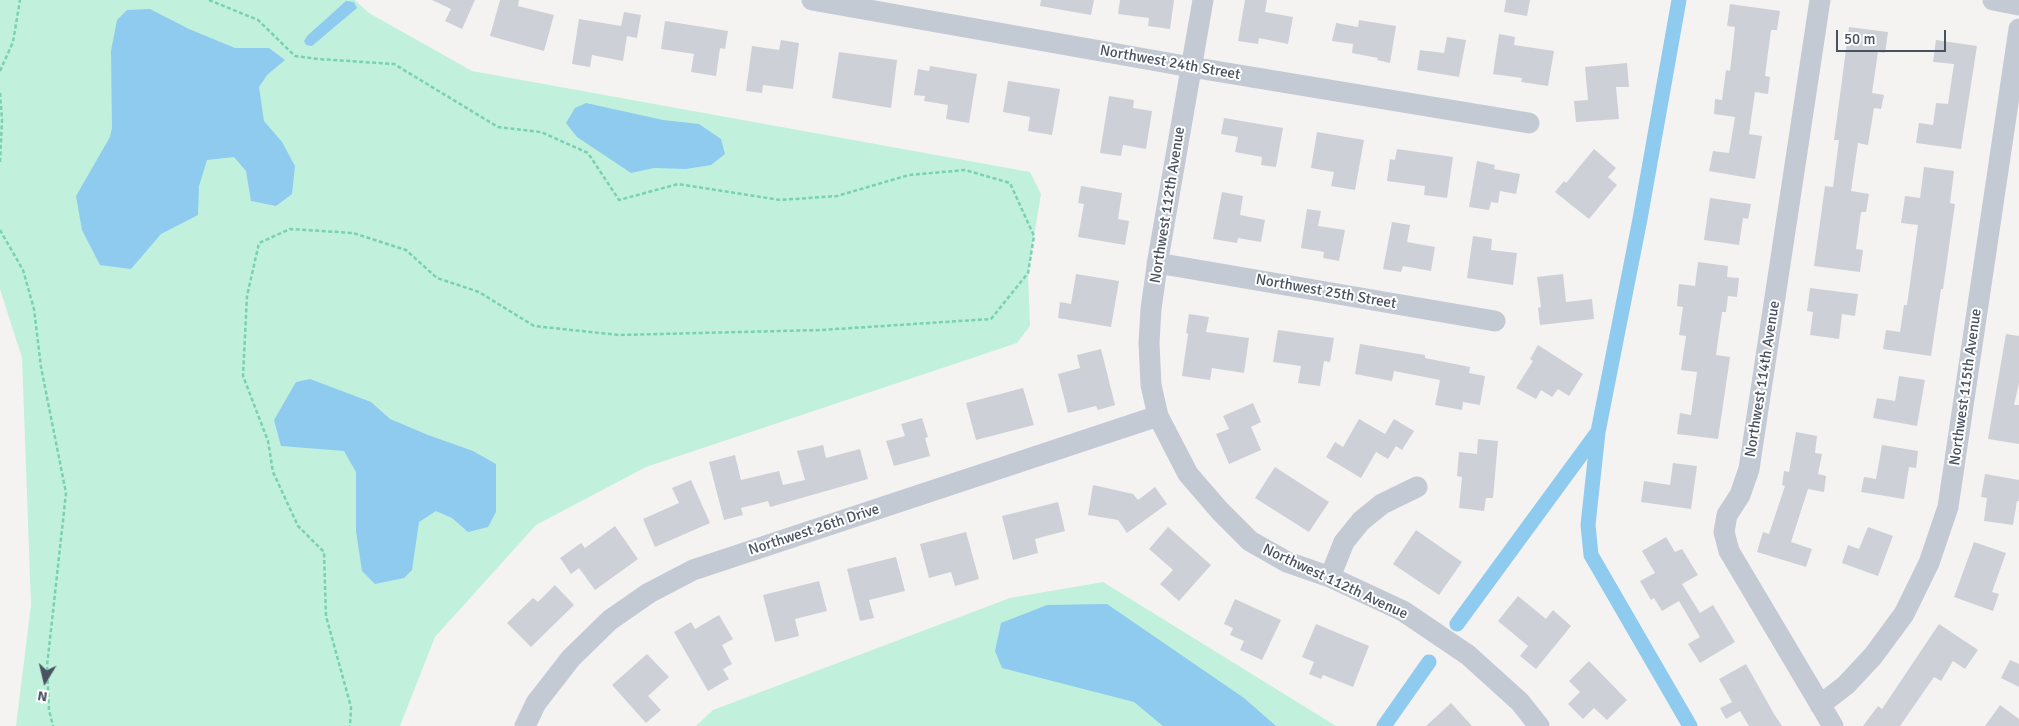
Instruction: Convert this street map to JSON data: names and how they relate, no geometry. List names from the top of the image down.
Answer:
{
  "streets": {
    "street": [
      "Northwest 24th Street",
      "Northwest 112th Avenue",
      "Northwest 25th Street",
      "Northwest 114th Avenue",
      "Northwest 115th Avenue",
      "Northwest 26th Drive"
    ]
  },
  "crossings": [
    ["Northwest 24th Street", "Northwest 112th Avenue"],
    ["Northwest 112th Avenue", "Northwest 25th Street"],
    ["Northwest 112th Avenue", "Northwest 26th Drive"],
    ["Northwest 114th Avenue", "Northwest 115th Avenue"]
  ],
  "scale_bar": "50 m",
  "north": "bottom"
}
